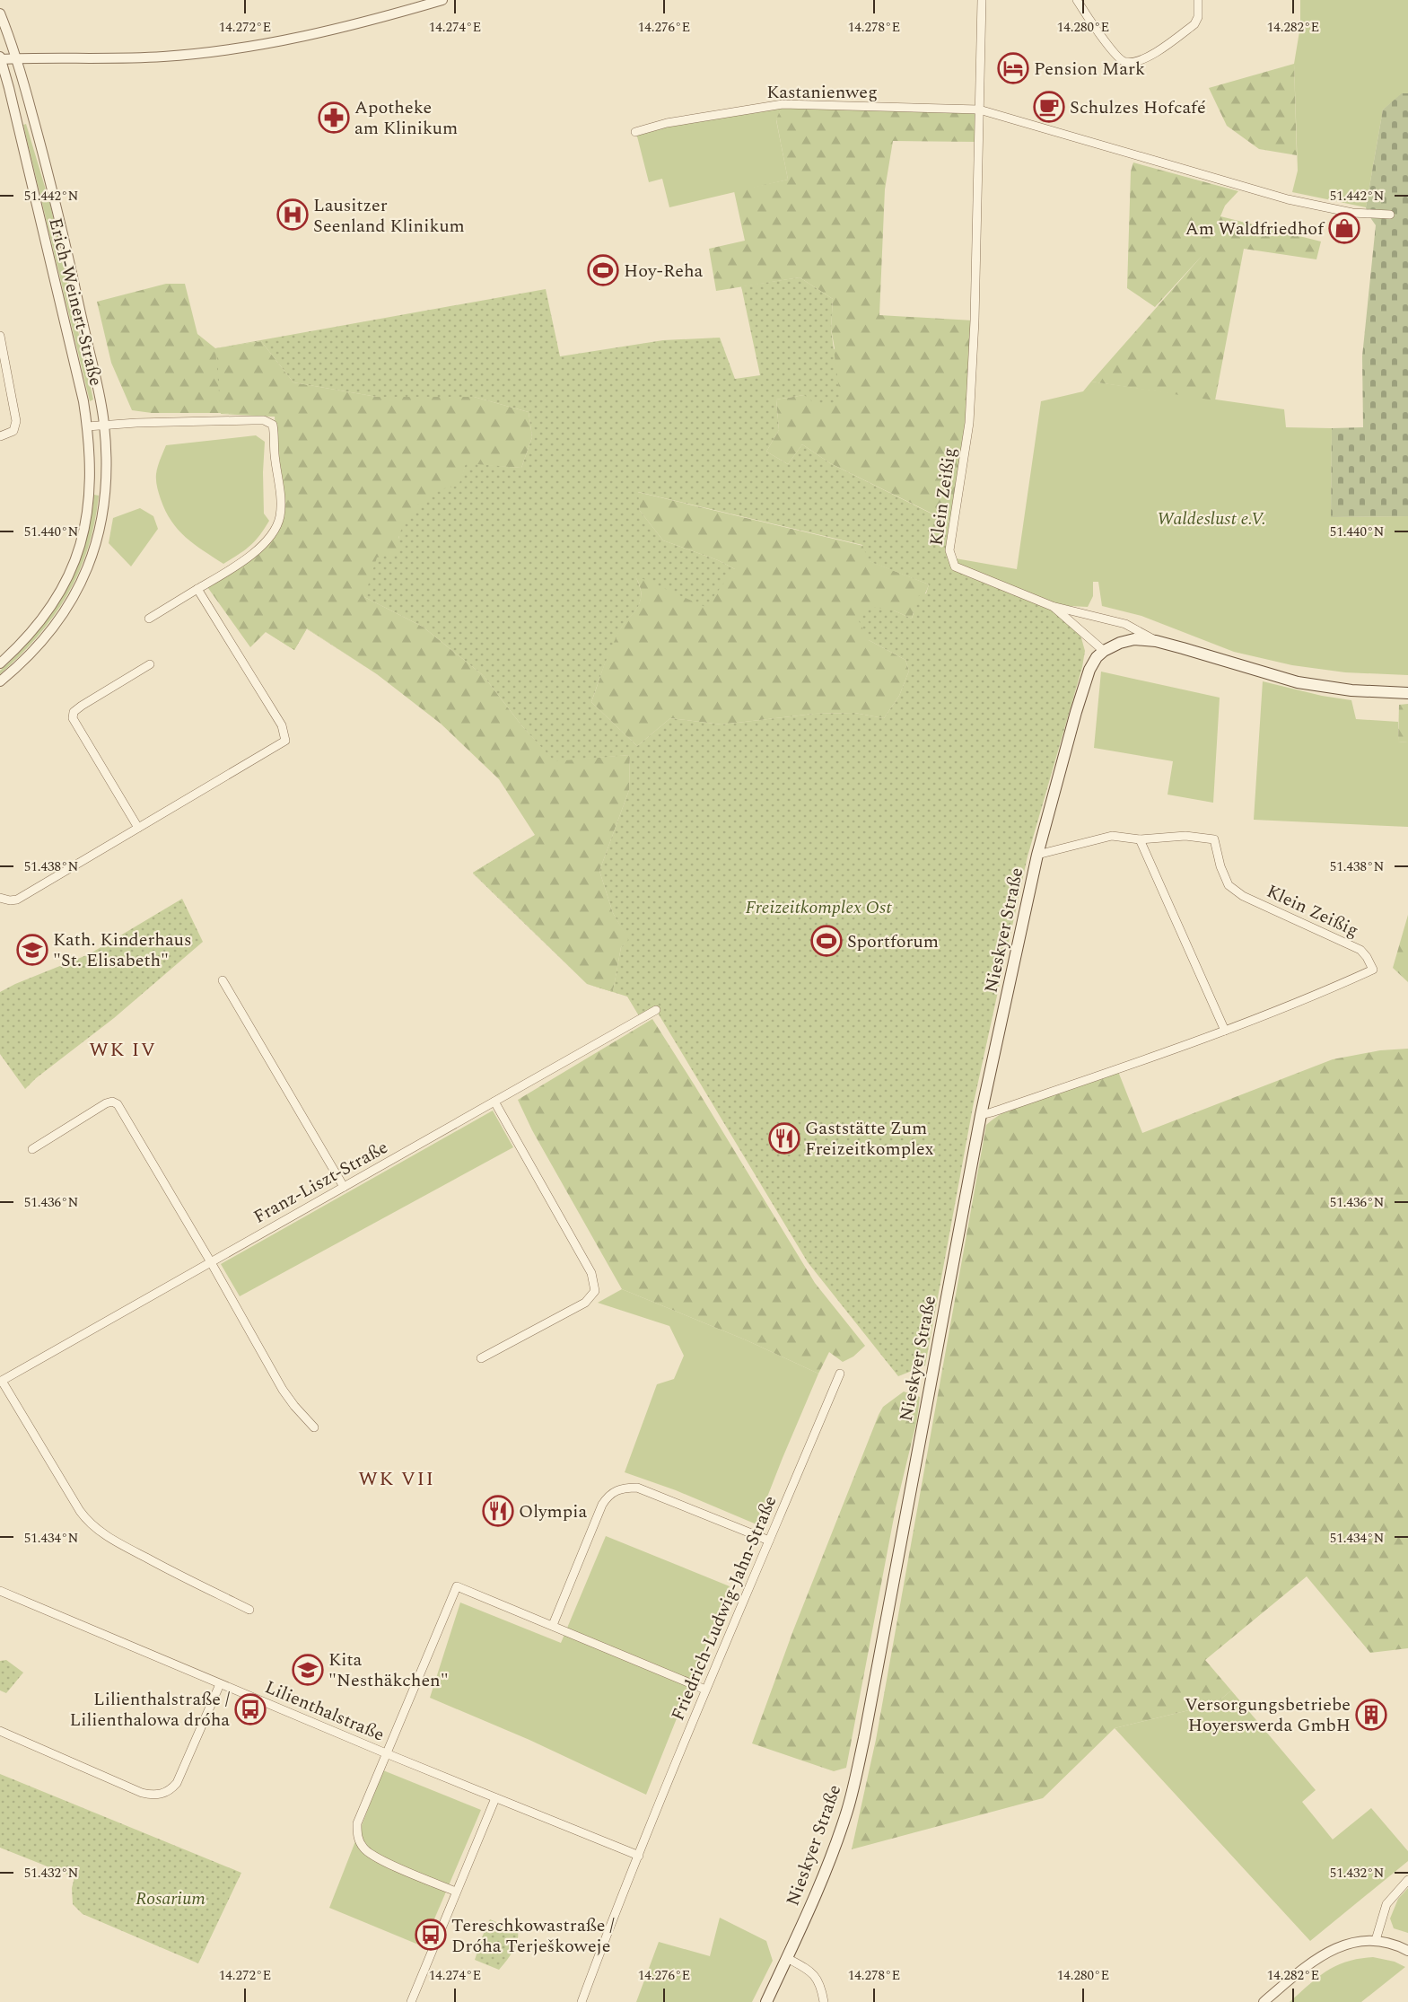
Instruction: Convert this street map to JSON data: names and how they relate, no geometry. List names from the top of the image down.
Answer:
{
  "streets": {
    "main road": ["Nieskyer Straße"],
    "street": [
      "Kastanienweg",
      "Erich-Weinert-Straße",
      "Klein Zeißig",
      "Franz-Liszt-Straße",
      "Friedrich-Ludwig-Jahn-Straße",
      "Lilienthalstraße"
    ]
  },
  "crossings": [
    ["Kastanienweg", "Klein Zeißig"],
    ["Klein Zeißig", "Nieskyer Straße"],
    ["Friedrich-Ludwig-Jahn-Straße", "Lilienthalstraße"]
  ],
  "districts": ["WK IV", "WK VII"],
  "parks": ["Waldeslust e.V.", "Freizeitkomplex Ost", "Rosarium"],
  "places": {
    "hotel": ["Pension Mark"],
    "cafe": ["Schulzes Hofcafé"],
    "pharmacy": ["Apotheke am Klinikum"],
    "hospital": ["Lausitzer Seenland Klinikum"],
    "shop": ["Am Waldfriedhof"],
    "sports": ["Hoy-Reha", "Sportforum"],
    "school or university": ["Kath. Kinderhaus \"St. Elisabeth\"", "Kita \"Nesthäkchen\""],
    "restaurant": ["Gaststätte Zum Freizeitkomplex", "Olympia"],
    "bus stop": ["Lilienthalstraße / Lilienthalowa dróha", "Tereschkowastraße / Dróha Terješkoweje"],
    "building": ["Versorgungsbetriebe Hoyerswerda GmbH"]
  },
  "coordinates": [
    "14.272°E",
    "14.274°E",
    "14.276°E",
    "14.278°E",
    "14.280°E",
    "14.282°E",
    "51.442°N",
    "51.440°N",
    "51.438°N",
    "51.436°N",
    "51.434°N",
    "51.432°N"
  ]
}
